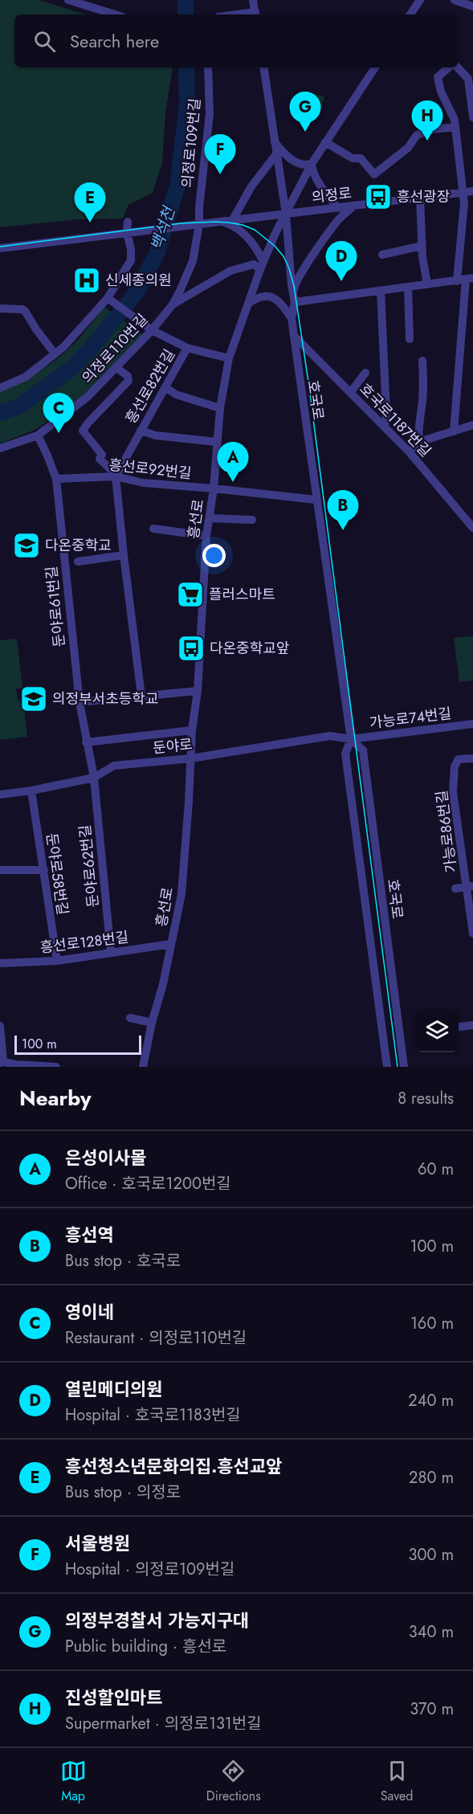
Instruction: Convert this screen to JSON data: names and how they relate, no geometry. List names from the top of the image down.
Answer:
{
  "streets": {
    "street": [
      "의정로109번길",
      "의정로",
      "의정로110번길",
      "흥선로82번길",
      "호국로",
      "호국로1187번길",
      "흥선로92번길",
      "흥선로",
      "둔야로61번길",
      "가능로74번길",
      "둔야로",
      "가능로86번길",
      "둔야로62번길",
      "둔야로58번길",
      "흥선로128번길"
    ]
  },
  "crossings": [
    ["의정로109번길", "의정로"],
    ["의정로109번길", "의정로110번길"],
    ["의정로", "의정로110번길"],
    ["의정로", "호국로"],
    ["의정로", "흥선로"],
    ["의정로110번길", "둔야로61번길"],
    ["흥선로82번길", "흥선로92번길"],
    ["흥선로82번길", "흥선로"],
    ["호국로", "호국로1187번길"],
    ["호국로", "흥선로92번길"],
    ["호국로", "흥선로"],
    ["호국로", "가능로74번길"],
    ["호국로", "둔야로"],
    ["흥선로92번길", "흥선로"],
    ["흥선로92번길", "둔야로61번길"],
    ["흥선로", "둔야로"],
    ["흥선로", "흥선로128번길"],
    ["둔야로61번길", "둔야로"],
    ["둔야로61번길", "둔야로62번길"],
    ["가능로74번길", "둔야로"],
    ["둔야로", "둔야로62번길"],
    ["둔야로", "둔야로58번길"],
    ["둔야로62번길", "흥선로128번길"],
    ["둔야로58번길", "흥선로128번길"]
  ],
  "water": ["백석천"],
  "places": {
    "bus stop": ["흥선광장", "다온중학교앞"],
    "hospital": ["신세종의원"],
    "school or university": ["다온중학교", "의정부서초등학교"],
    "supermarket": ["플러스마트"]
  },
  "scale_bar": "100 m",
  "page": {
    "search": "Search here",
    "pins": [
      "G",
      "H",
      "F",
      "E",
      "D",
      "C",
      "A",
      "B"
    ],
    "scale": "100 m",
    "heading": ["Nearby", "8 results"],
    "list": [
      {
        "mark": "A",
        "name": "은성이사몰",
        "note": "Office · 호국로1200번길",
        "value": "60 m"
      },
      {
        "mark": "B",
        "name": "흥선역",
        "note": "Bus stop · 호국로",
        "value": "100 m"
      },
      {
        "mark": "C",
        "name": "영이네",
        "note": "Restaurant · 의정로110번길",
        "value": "160 m"
      },
      {
        "mark": "D",
        "name": "열린메디의원",
        "note": "Hospital · 호국로1183번길",
        "value": "240 m"
      },
      {
        "mark": "E",
        "name": "흥선청소년문화의집.흥선교앞",
        "note": "Bus stop · 의정로",
        "value": "280 m"
      },
      {
        "mark": "F",
        "name": "서울병원",
        "note": "Hospital · 의정로109번길",
        "value": "300 m"
      },
      {
        "mark": "G",
        "name": "의정부경찰서 가능지구대",
        "note": "Public building · 흥선로",
        "value": "340 m"
      },
      {
        "mark": "H",
        "name": "진성할인마트",
        "note": "Supermarket · 의정로131번길",
        "value": "370 m"
      }
    ],
    "nav": ["Map", "Directions", "Saved"]
  }
}
